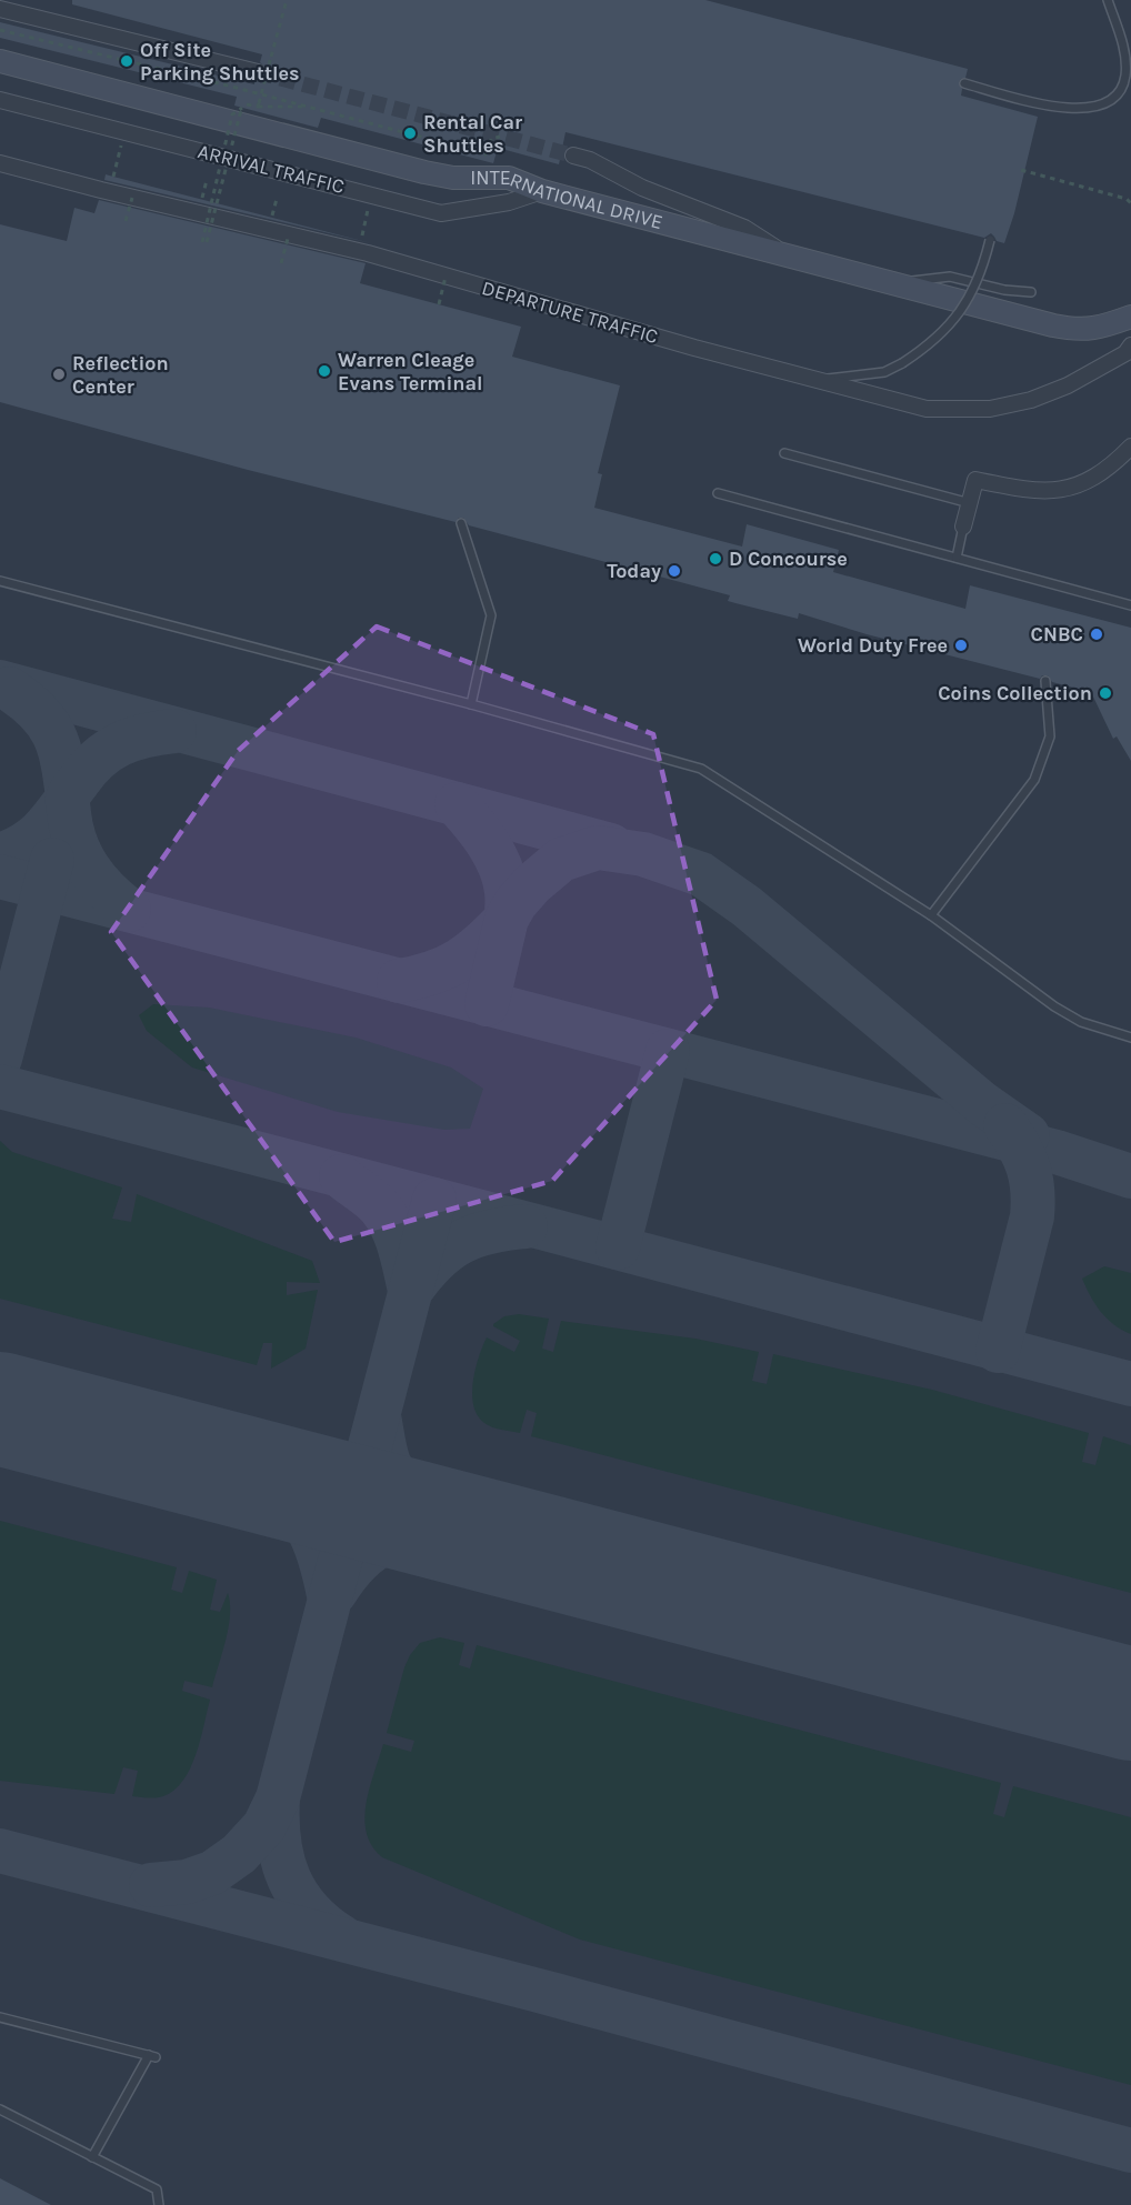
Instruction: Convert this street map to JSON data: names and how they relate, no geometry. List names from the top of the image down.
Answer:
{
  "streets": {
    "street": ["ARRIVAL TRAFFIC", "INTERNATIONAL DRIVE", "DEPARTURE TRAFFIC"]
  },
  "crossings": [
    ["ARRIVAL TRAFFIC", "INTERNATIONAL DRIVE"]
  ],
  "places": [
    "Off Site Parking Shuttles",
    "Rental Car Shuttles",
    "Warren Cleage Evans Terminal",
    "Reflection Center",
    "D Concourse",
    "Today",
    "CNBC",
    "World Duty Free",
    "Coins Collection"
  ]
}
